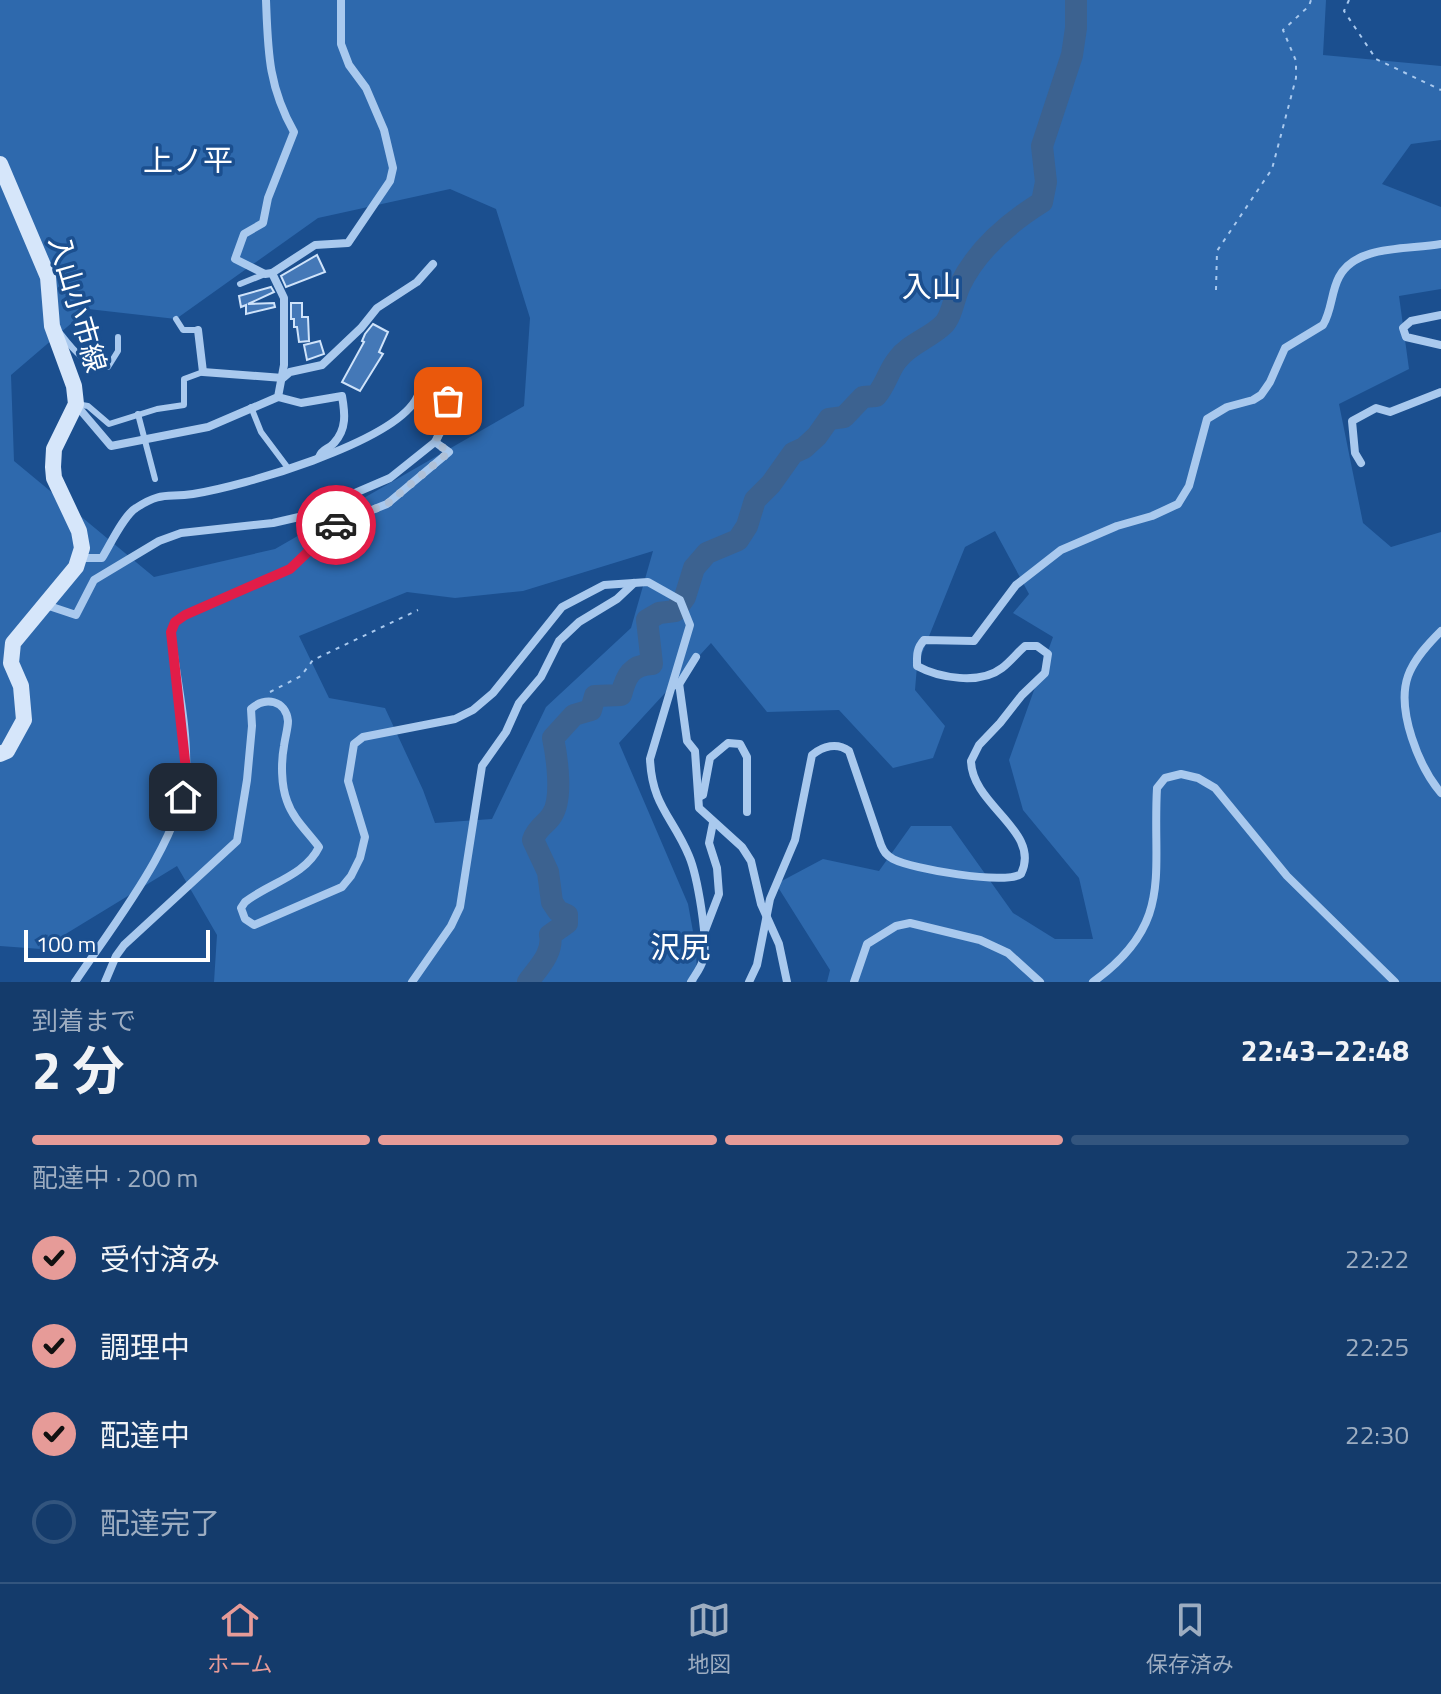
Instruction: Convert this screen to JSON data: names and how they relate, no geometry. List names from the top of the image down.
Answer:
{
  "streets": {
    "main road": ["入山小市線"]
  },
  "districts": ["上ノ平", "入山", "沢尻"],
  "scale_bar": "100 m",
  "page": {
    "scale": "100 m",
    "heading": ["2 分", "到着まで", "22:43–22:48"],
    "bar": "配達中 · 200 m",
    "list": [
      ["受付済み", "22:22"],
      ["調理中", "22:25"],
      ["配達中", "22:30"],
      "配達完了"
    ],
    "tabs": ["ホーム", "地図", "保存済み"]
  }
}
